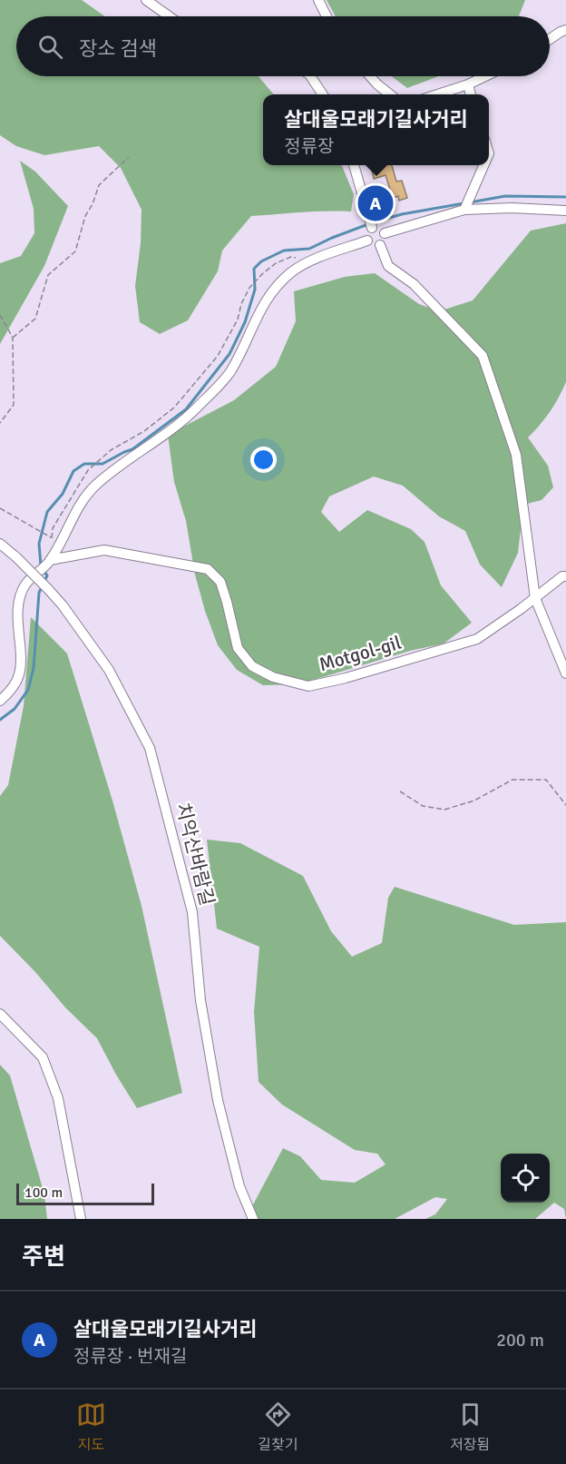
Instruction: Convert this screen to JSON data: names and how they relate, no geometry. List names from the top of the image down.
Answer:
{
  "streets": {
    "street": ["Motgol-gil", "치악산바람길"]
  },
  "scale_bar": "100 m",
  "page": {
    "search": "장소 검색",
    "popup": ["살대울모래기길사거리", "정류장"],
    "pins": "A",
    "scale": "100 m",
    "heading": "주변",
    "list": [
      {
        "mark": "A",
        "name": "살대울모래기길사거리",
        "note": "정류장 · 번재길",
        "value": "200 m"
      }
    ],
    "nav": ["지도", "길찾기", "저장됨"]
  }
}
